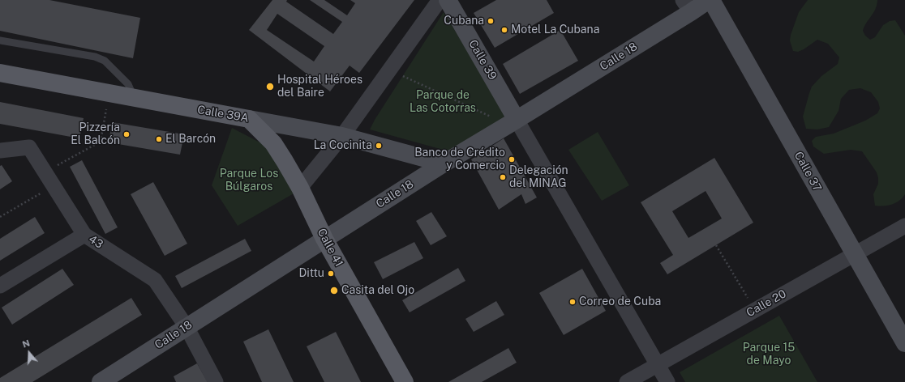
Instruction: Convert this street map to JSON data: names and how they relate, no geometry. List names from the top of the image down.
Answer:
{
  "streets": {
    "main road": ["Calle 39A", "Calle 41"],
    "street": [
      "Calle 18",
      "Calle 39",
      "Calle 37",
      "43",
      "Calle 20"
    ]
  },
  "crossings": [
    ["Calle 18", "Calle 39"],
    ["Calle 18", "Calle 39A"],
    ["Calle 18", "Calle 37"],
    ["Calle 18", "43"],
    ["Calle 18", "Calle 41"],
    ["Calle 39A", "Calle 41"],
    ["Calle 37", "Calle 20"]
  ],
  "parks": ["Parque de Las Cotorras", "Parque Los Búlgaros", "Parque 15 de Mayo"],
  "places": [
    "Cubana",
    "Motel La Cubana",
    "Hospital Héroes del Baire",
    "Pizzería El Balcón",
    "El Barcón",
    "La Cocinita",
    "Banco de Crédito y Comercio",
    "Delegación del MINAG",
    "Dittu",
    "Casita del Ojo",
    "Correo de Cuba"
  ],
  "north": "top"
}
